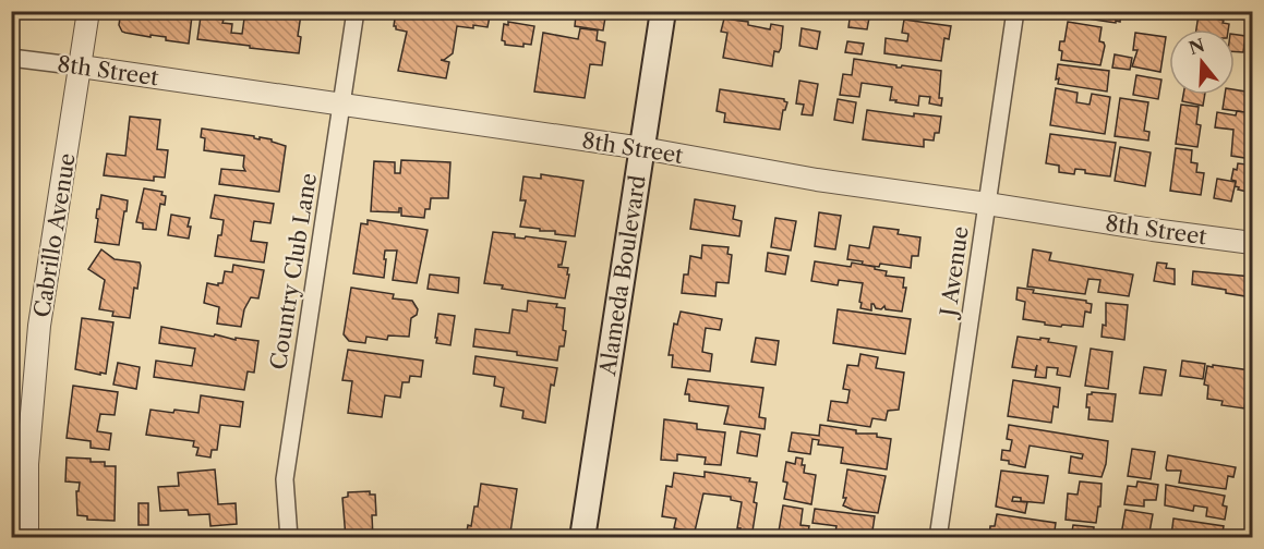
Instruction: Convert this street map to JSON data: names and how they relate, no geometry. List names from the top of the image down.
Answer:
{
  "streets": {
    "main road": ["Alameda Boulevard"],
    "street": [
      "8th Street",
      "Cabrillo Avenue",
      "Country Club Lane",
      "J Avenue"
    ]
  },
  "crossings": [
    ["8th Street", "Cabrillo Avenue"],
    ["8th Street", "Country Club Lane"],
    ["8th Street", "J Avenue"],
    ["8th Street", "Alameda Boulevard"]
  ],
  "north": "top"
}
